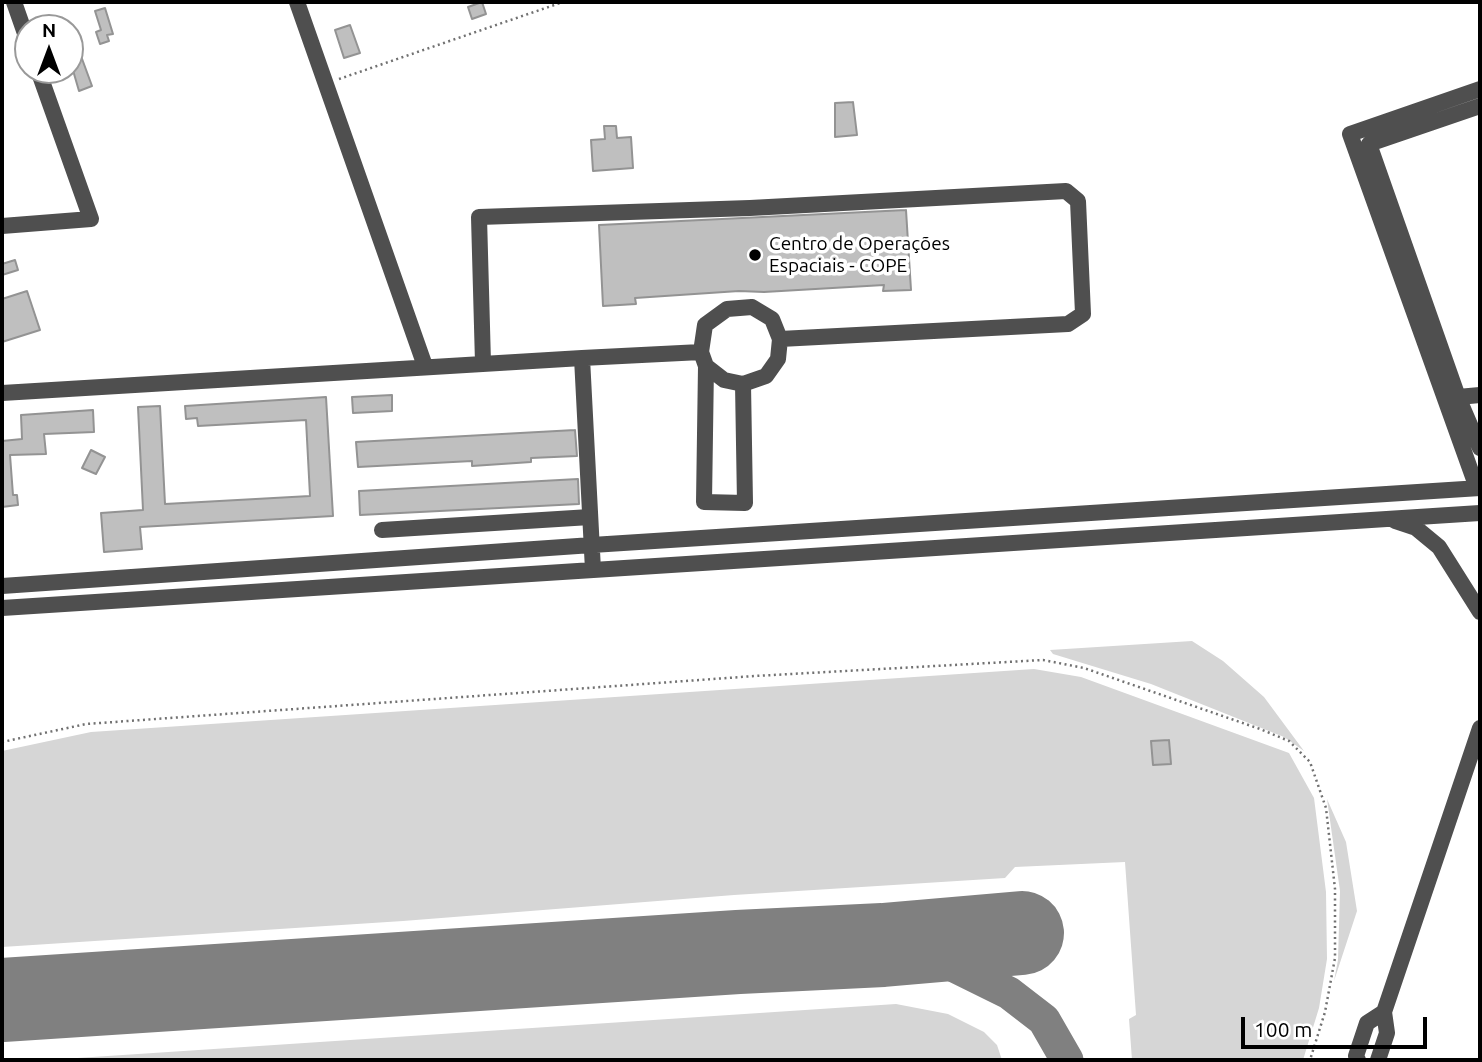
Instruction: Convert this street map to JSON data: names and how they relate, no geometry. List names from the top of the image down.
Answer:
{
  "places": ["Centro de Operações Espaciais - COPE"],
  "scale_bar": "100 m",
  "north": "top"
}
